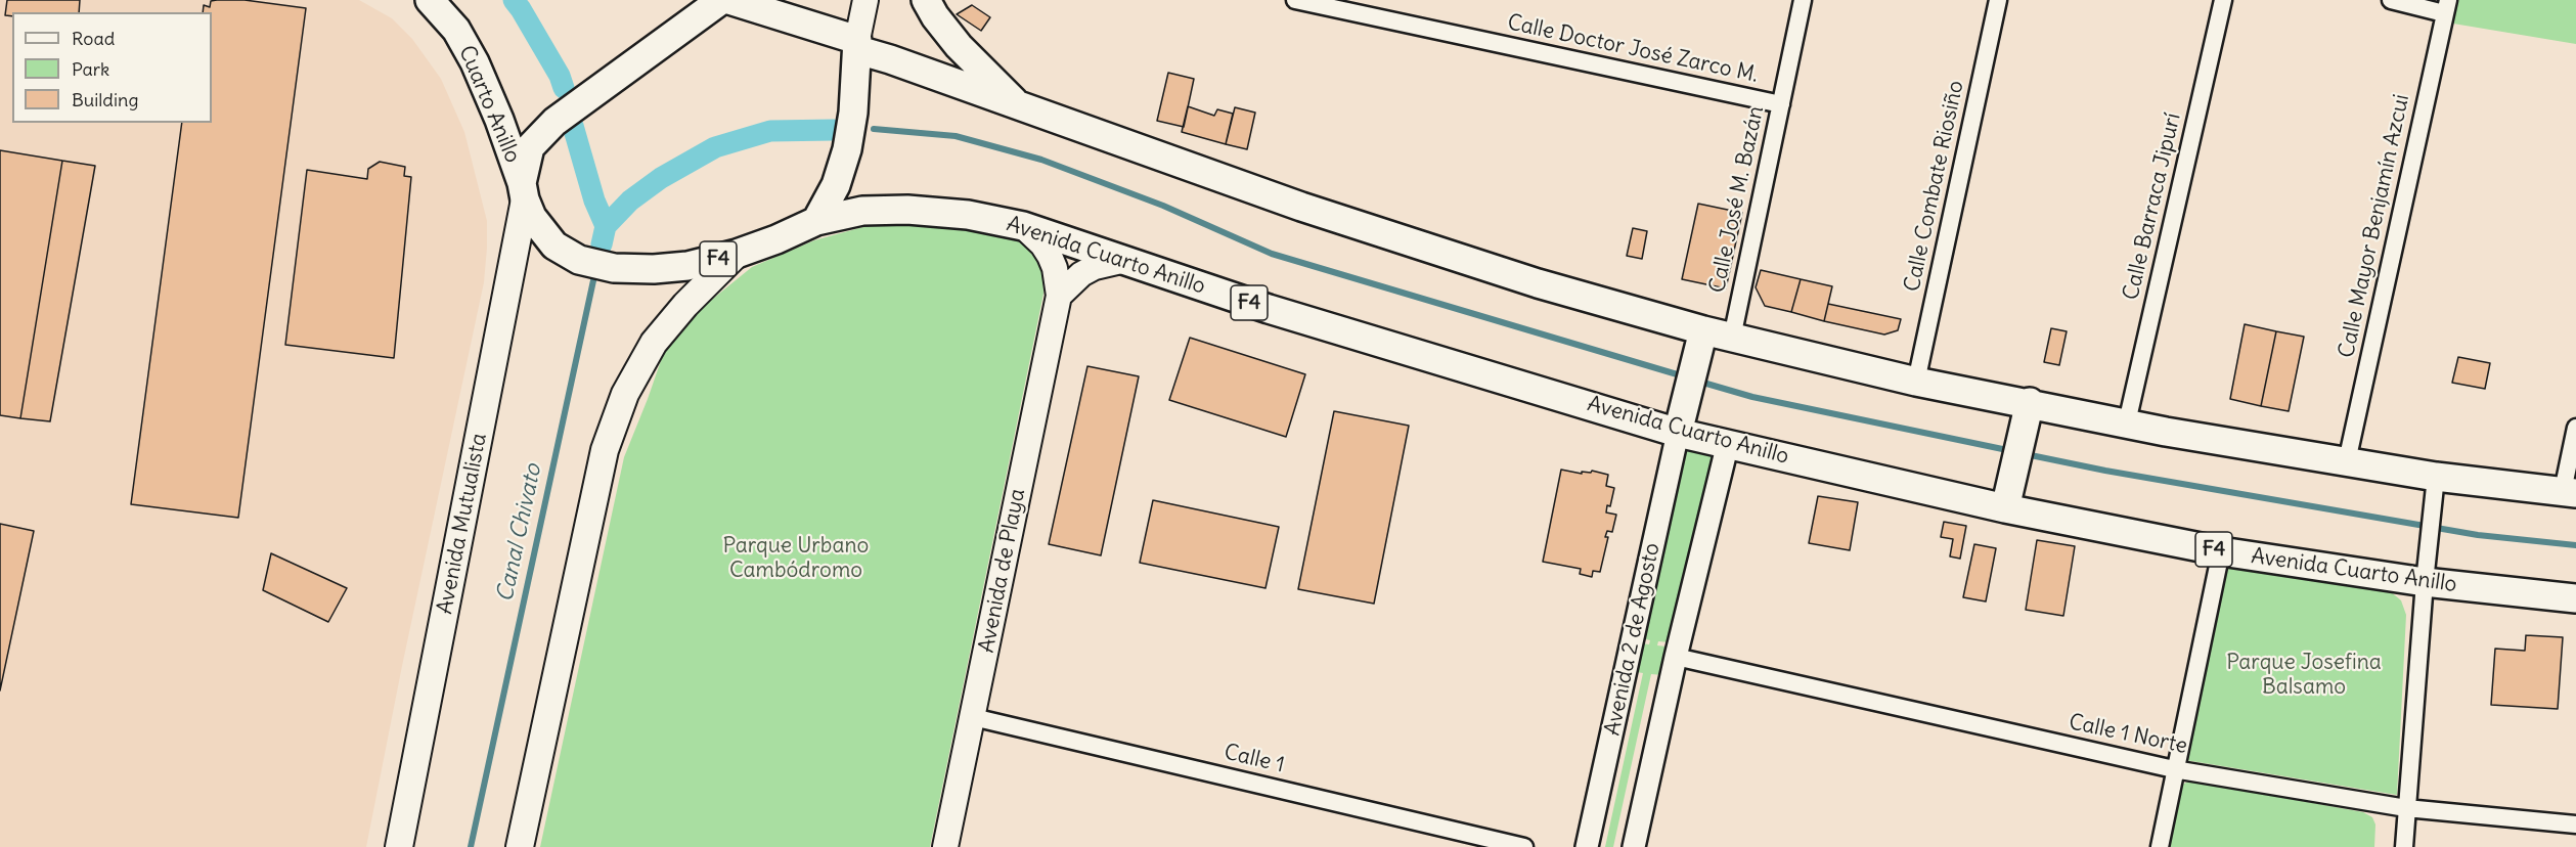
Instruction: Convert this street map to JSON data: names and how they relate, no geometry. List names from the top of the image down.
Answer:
{
  "streets": {
    "highway": ["Cuarto Anillo", "Avenida Cuarto Anillo", "F4"],
    "main road": ["Avenida Mutualista", "Avenida de Playa"],
    "street": [
      "Calle Doctor José Zarco M.",
      "Calle Combate Riosiño",
      "Calle José M. Bazán",
      "Calle Barraca Jipurí",
      "Calle Mayor Benjamín Azcui",
      "Avenida 2 de Agosto",
      "Calle 1 Norte",
      "Calle 1"
    ]
  },
  "crossings": [
    ["Calle Doctor José Zarco M.", "Calle José M. Bazán"],
    ["Cuarto Anillo", "F4"],
    ["Cuarto Anillo", "Avenida Mutualista"],
    ["Avenida Cuarto Anillo", "F4"],
    ["Avenida Cuarto Anillo", "Avenida de Playa"],
    ["Avenida Cuarto Anillo", "Avenida 2 de Agosto"],
    ["F4", "Avenida Mutualista"],
    ["Avenida de Playa", "Calle 1"]
  ],
  "water": ["Canal Chivato"],
  "parks": ["Parque Urbano Cambódromo", "Parque Josefina Balsamo"],
  "legend": ["Road", "Park", "Building"]
}
